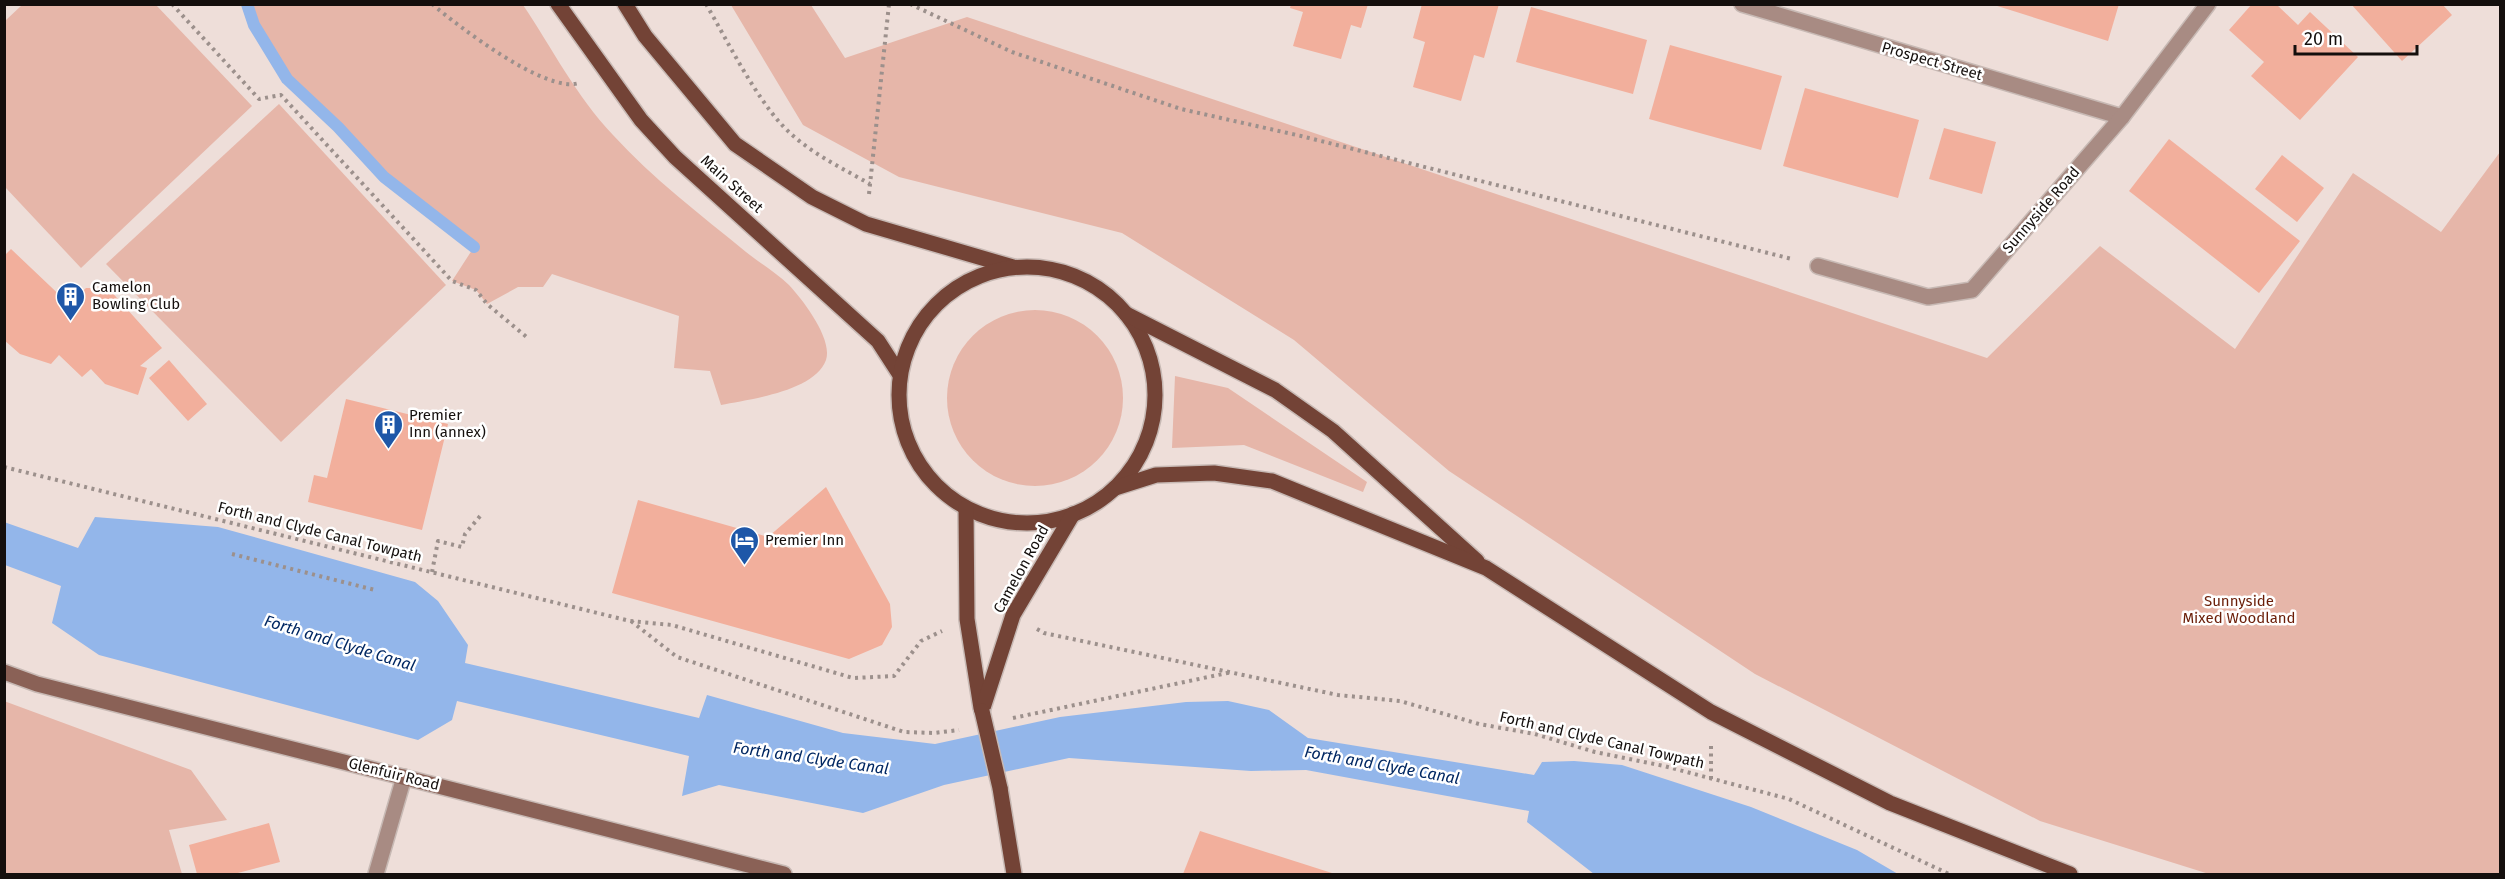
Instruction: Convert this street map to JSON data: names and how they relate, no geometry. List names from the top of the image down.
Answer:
{
  "streets": {
    "main road": ["Main Street", "Camelon Road", "Glenfuir Road"],
    "street": ["Prospect Street", "Sunnyside Road"],
    "path": ["Forth and Clyde Canal Towpath"]
  },
  "crossings": [
    ["Prospect Street", "Sunnyside Road"],
    ["Forth and Clyde Canal Towpath", "Camelon Road"]
  ],
  "water": ["Forth and Clyde Canal"],
  "parks": ["Sunnyside Mixed Woodland"],
  "places": {
    "building": ["Camelon Bowling Club", "Premier Inn (annex)"],
    "hotel": ["Premier Inn"]
  },
  "scale_bar": "20 m"
}
